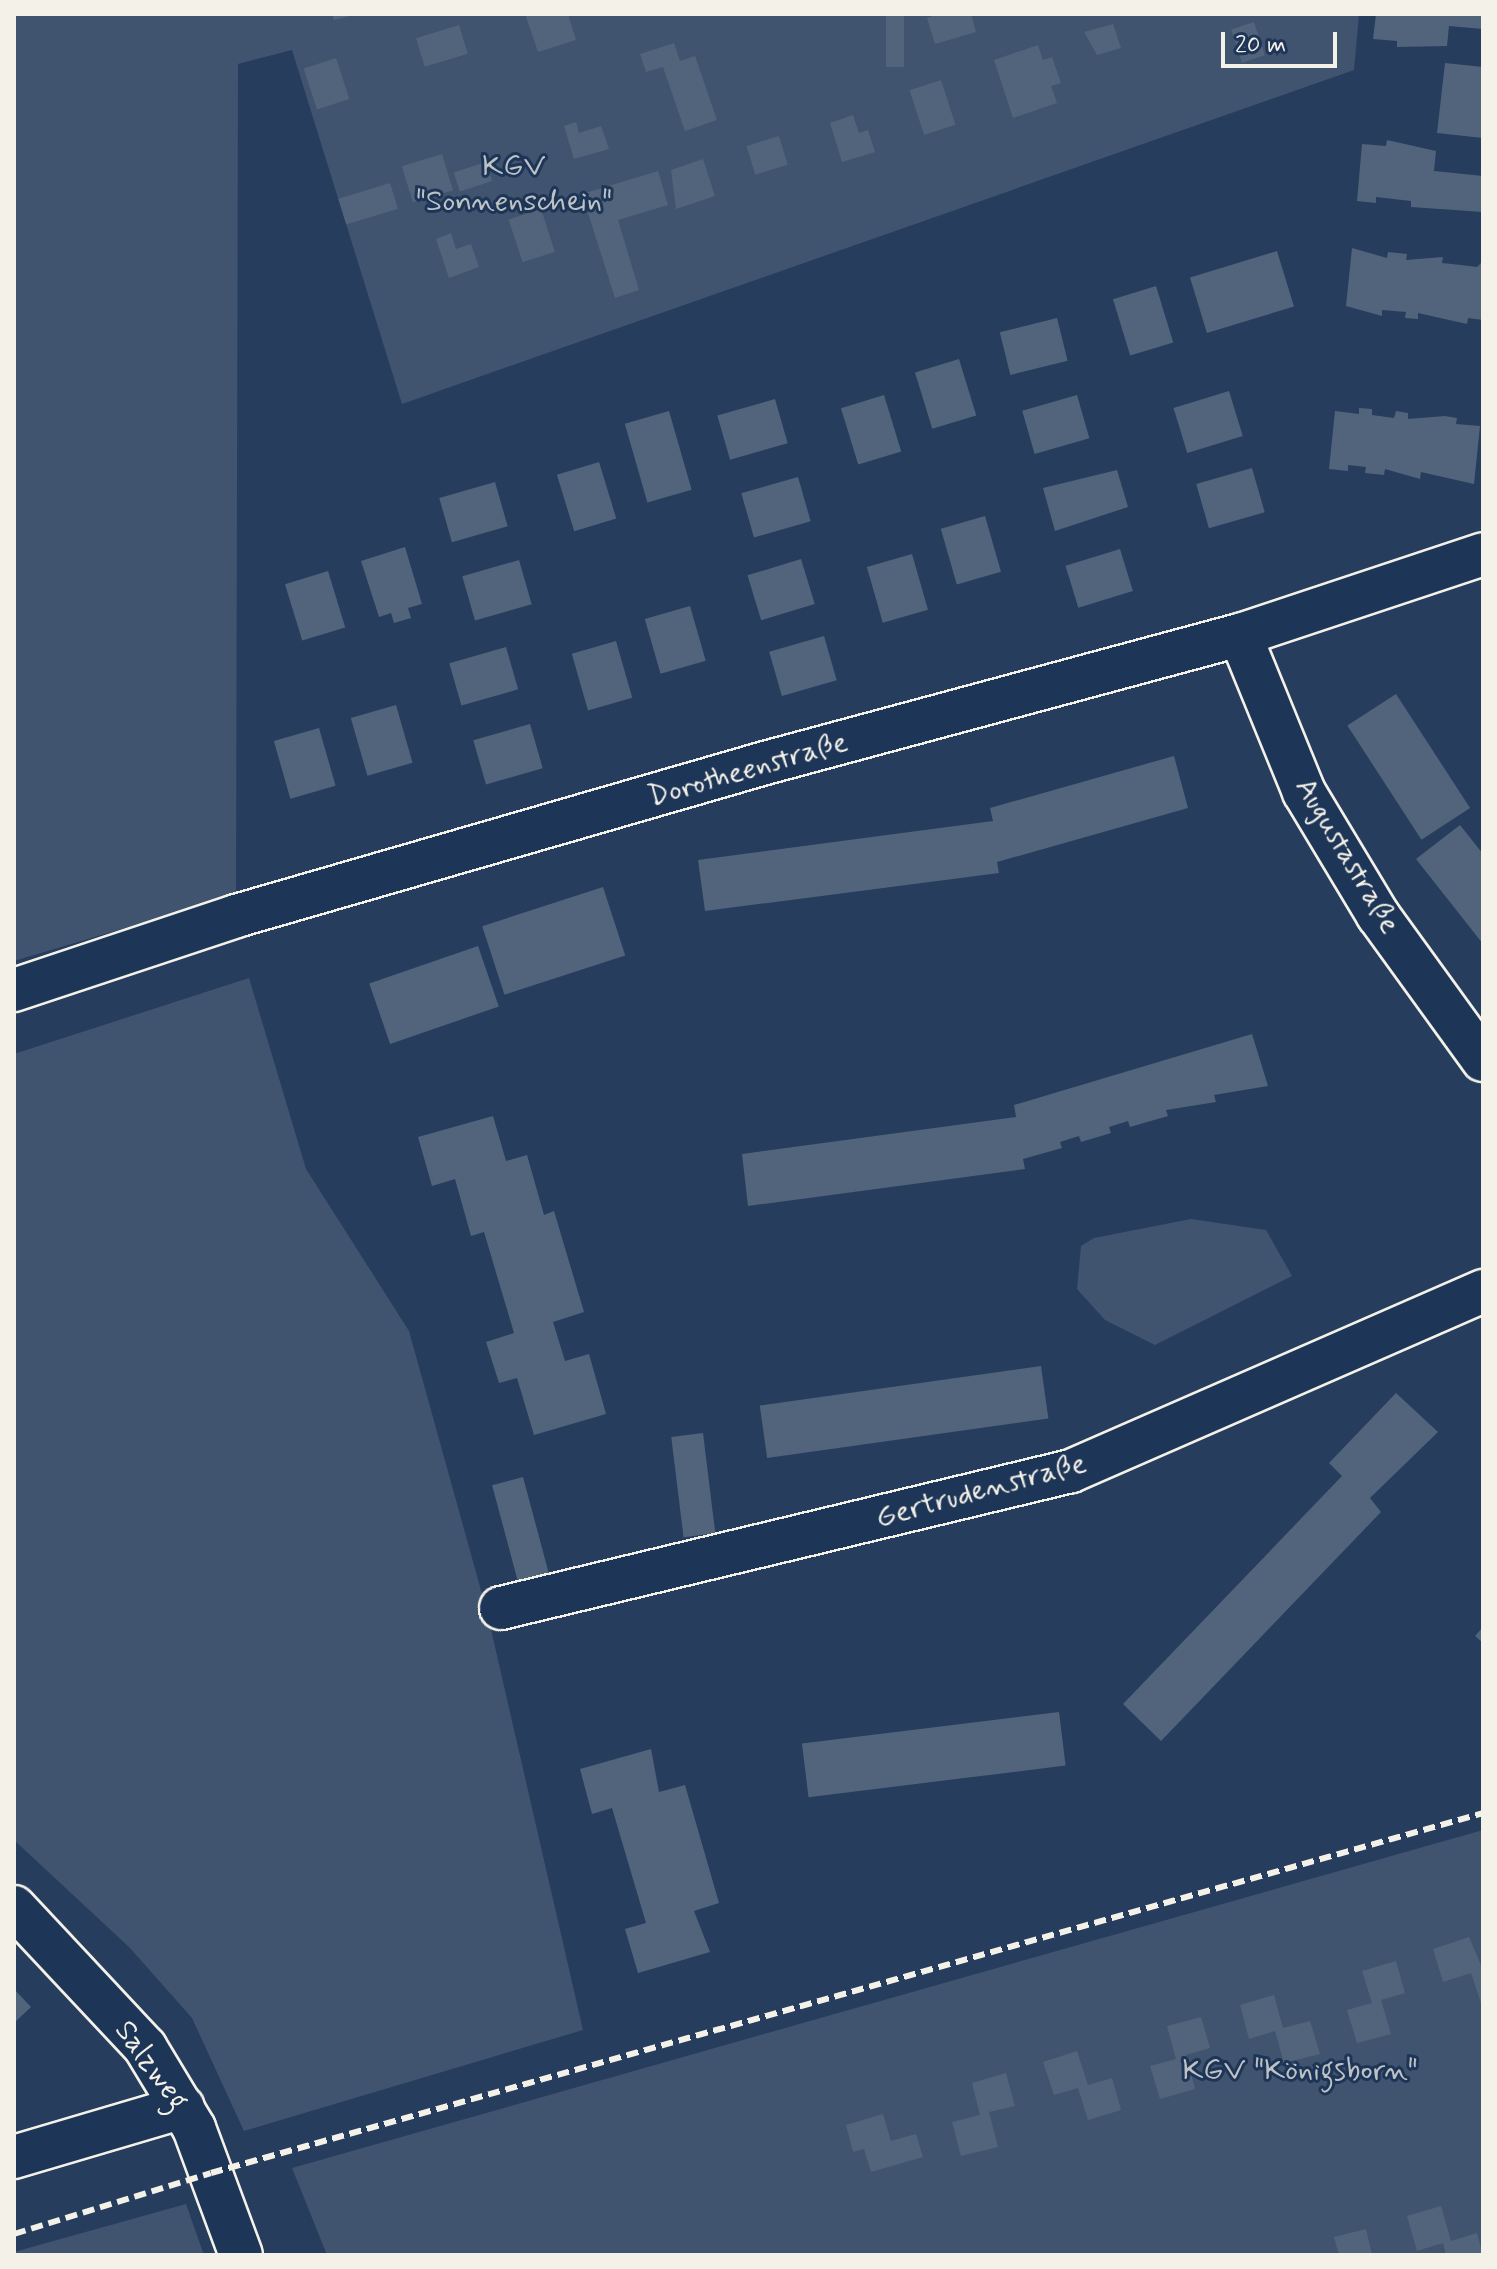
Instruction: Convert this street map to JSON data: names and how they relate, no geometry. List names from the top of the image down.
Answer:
{
  "streets": {
    "street": [
      "Dorotheenstraße",
      "Augustastraße",
      "Gertrudenstraße",
      "Salzweg"
    ]
  },
  "crossings": [
    ["Dorotheenstraße", "Augustastraße"]
  ],
  "parks": ["KGV \"Sonnenschein\"", "KGV \"Königsborn\""],
  "scale_bar": "20 m"
}
